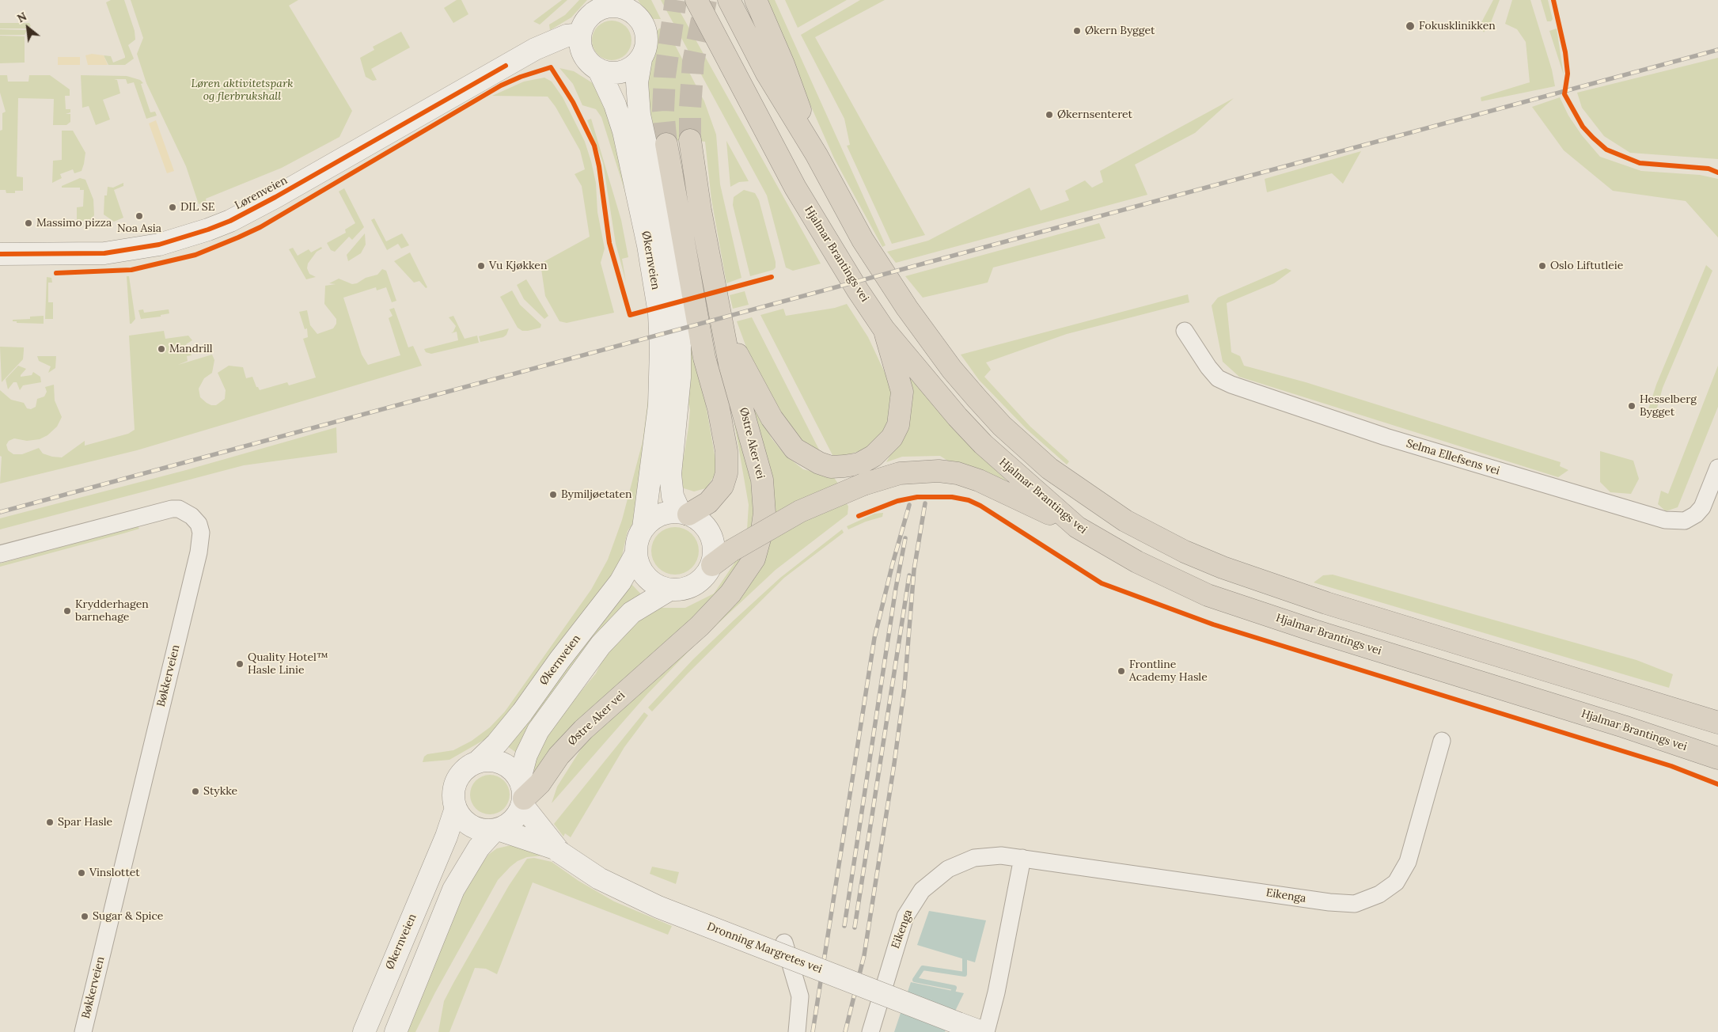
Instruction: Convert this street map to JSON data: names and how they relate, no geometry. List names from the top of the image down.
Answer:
{
  "streets": {
    "highway": ["Hjalmar Brantings vei", "Østre Aker vei"],
    "main road": ["Lørenveien", "Økernveien", "Dronning Margretes vei"],
    "street": ["Selma Ellefsens vei", "Bøkkerveien", "Eikenga"]
  },
  "crossings": [
    ["Lørenveien", "Økernveien"],
    ["Økernveien", "Østre Aker vei"],
    ["Økernveien", "Dronning Margretes vei"],
    ["Østre Aker vei", "Dronning Margretes vei"]
  ],
  "parks": ["Løren aktivitetspark og flerbrukshall"],
  "places": [
    "Fokusklinikken",
    "Økern Bygget",
    "Økernsenteret",
    "DIL SE",
    "Noa Asia",
    "Massimo pizza",
    "Vu Kjøkken",
    "Oslo Liftutleie",
    "Mandrill",
    "Hesselberg Bygget",
    "Bymiljøetaten",
    "Krydderhagen barnehage",
    "Quality Hotel™ Hasle Linie",
    "Frontline Academy Hasle",
    "Stykke",
    "Spar Hasle",
    "Vinslottet",
    "Sugar & Spice"
  ],
  "north": "top left"
}
